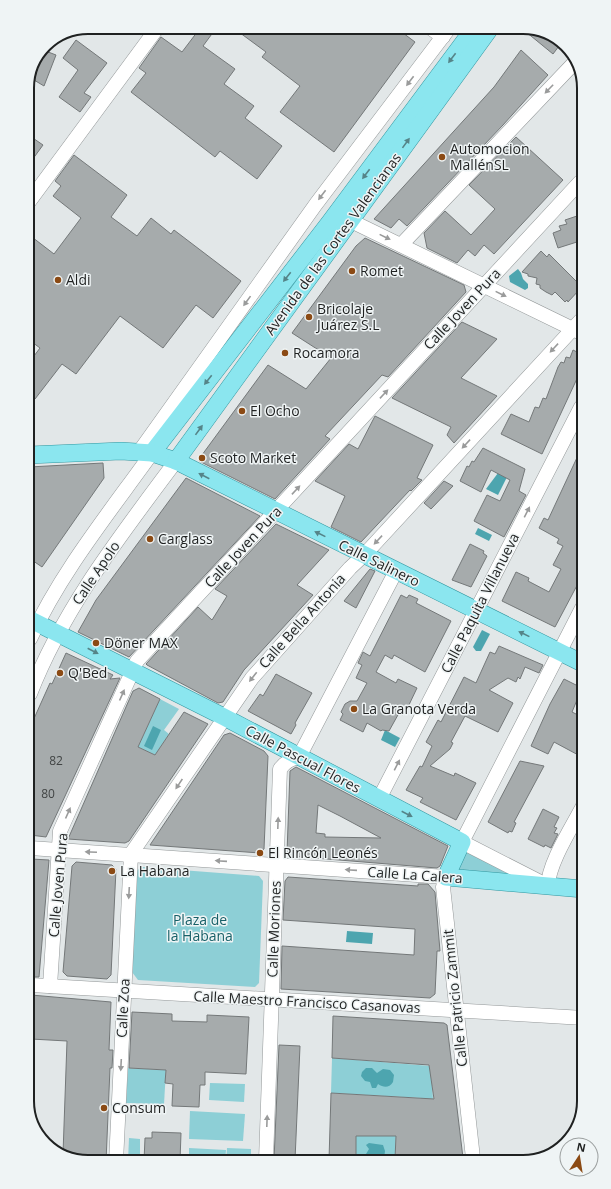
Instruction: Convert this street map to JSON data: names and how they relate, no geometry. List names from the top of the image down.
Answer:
{
  "streets": {
    "main road": [
      "Avenida de las Cortes Valencianas",
      "Calle Salinero",
      "Calle Pascual Flores",
      "Calle La Calera",
      "Calle Patricio Zammit"
    ],
    "street": [
      "Calle Joven Pura",
      "Calle Apolo",
      "Calle Paquita Villanueva",
      "Calle Bella Antonia",
      "Calle Moriones",
      "Calle Maestro Francisco Casanovas",
      "Calle Zoa"
    ]
  },
  "crossings": [
    ["Avenida de las Cortes Valencianas", "Calle Salinero"],
    ["Avenida de las Cortes Valencianas", "Calle Apolo"],
    ["Calle Joven Pura", "Calle Salinero"],
    ["Calle Joven Pura", "Calle Pascual Flores"],
    ["Calle Joven Pura", "Calle La Calera"],
    ["Calle Joven Pura", "Calle Maestro Francisco Casanovas"],
    ["Calle Salinero", "Calle Apolo"],
    ["Calle Salinero", "Calle Paquita Villanueva"],
    ["Calle Salinero", "Calle Bella Antonia"],
    ["Calle Apolo", "Calle Pascual Flores"],
    ["Calle Paquita Villanueva", "Calle Pascual Flores"],
    ["Calle Bella Antonia", "Calle Pascual Flores"],
    ["Calle Bella Antonia", "Calle La Calera"],
    ["Calle Bella Antonia", "Calle Zoa"],
    ["Calle Pascual Flores", "Calle La Calera"],
    ["Calle Pascual Flores", "Calle Moriones"],
    ["Calle Pascual Flores", "Calle Patricio Zammit"],
    ["Calle La Calera", "Calle Moriones"],
    ["Calle La Calera", "Calle Patricio Zammit"],
    ["Calle La Calera", "Calle Zoa"],
    ["Calle Moriones", "Calle Maestro Francisco Casanovas"],
    ["Calle Patricio Zammit", "Calle Maestro Francisco Casanovas"],
    ["Calle Maestro Francisco Casanovas", "Calle Zoa"]
  ],
  "one_way": [
    "Calle Joven Pura",
    "Calle Salinero",
    "Calle Bella Antonia",
    "Calle La Calera",
    "Calle Moriones",
    "Calle Zoa"
  ],
  "parks": ["Plaza de la Habana"],
  "places": [
    "Automocion MallénSL",
    "Romet",
    "Aldi",
    "Bricolaje Juárez S.L",
    "Rocamora",
    "El Ocho",
    "Scoto Market",
    "Carglass",
    "Döner MAX",
    "Q'Bed",
    "La Granota Verda",
    "El Rincón Leonés",
    "La Habana",
    "Consum"
  ],
  "house_numbers": ["82", "80"],
  "north": "top"
}
